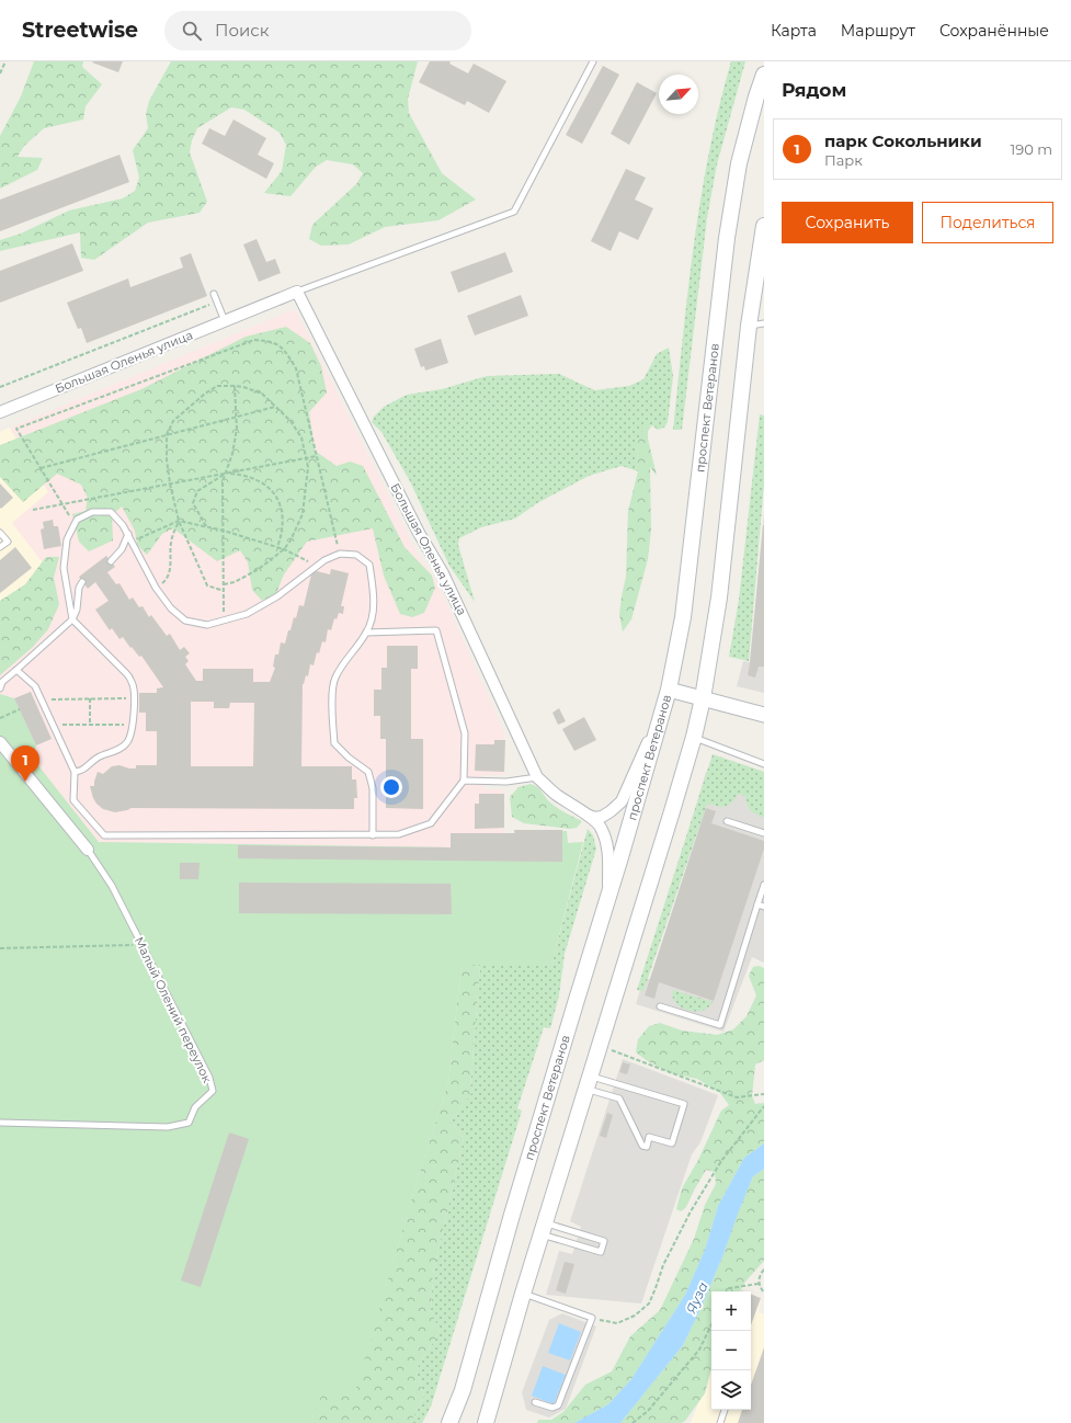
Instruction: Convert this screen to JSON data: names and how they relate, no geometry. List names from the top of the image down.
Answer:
{
  "streets": {
    "main road": ["проспект Ветеранов"],
    "street": ["Большая Оленья улица", "Малый Олений переулок"]
  },
  "crossings": [
    ["Большая Оленья улица", "проспект Ветеранов"]
  ],
  "water": ["Яуза"],
  "north": "top right",
  "page": {
    "header": "Streetwise",
    "search": "Поиск",
    "nav": ["Карта", "Маршрут", "Сохранённые"],
    "heading": "Рядом",
    "list": [
      {
        "mark": "1",
        "name": "парк Сокольники",
        "note": "Парк",
        "value": "190 m"
      }
    ],
    "buttons": ["Сохранить", "Поделиться"],
    "pins": "1",
    "map_buttons": ["+", "−"]
  }
}
